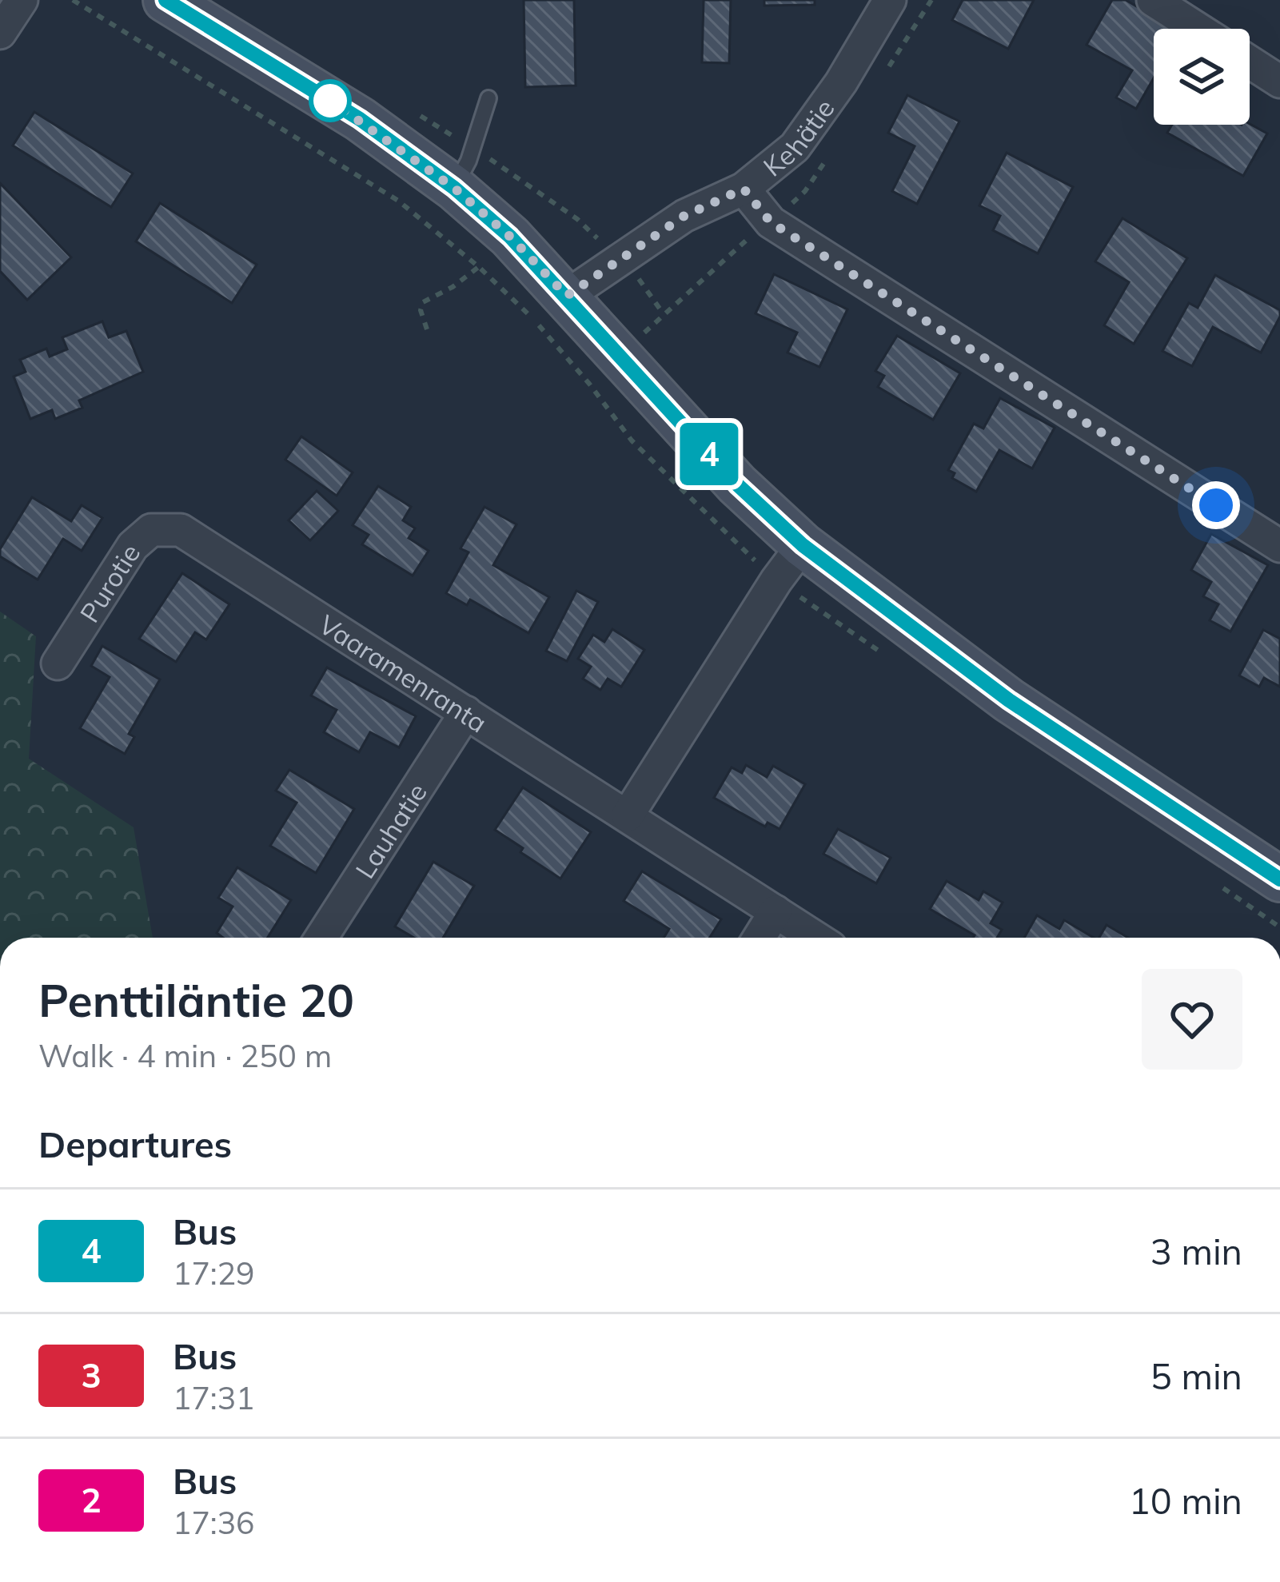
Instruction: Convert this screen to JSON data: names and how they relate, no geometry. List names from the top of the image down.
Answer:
{
  "streets": {
    "street": [
      "Kehätie",
      "Purotie",
      "Vaaramenranta",
      "Lauhatie"
    ]
  },
  "crossings": [
    ["Purotie", "Vaaramenranta"],
    ["Vaaramenranta", "Lauhatie"]
  ],
  "lines": ["bus line 4"],
  "page": {
    "on_map": "4",
    "heading": [
      ["Penttiläntie 20", "Walk · 4 min · 250 m"],
      "Departures"
    ],
    "list": [
      {
        "mark": "4",
        "name": "Bus",
        "note": "17:29",
        "value": "3 min"
      },
      {
        "mark": "3",
        "name": "Bus",
        "note": "17:31",
        "value": "5 min"
      },
      {
        "mark": "2",
        "name": "Bus",
        "note": "17:36",
        "value": "10 min"
      }
    ]
  }
}
